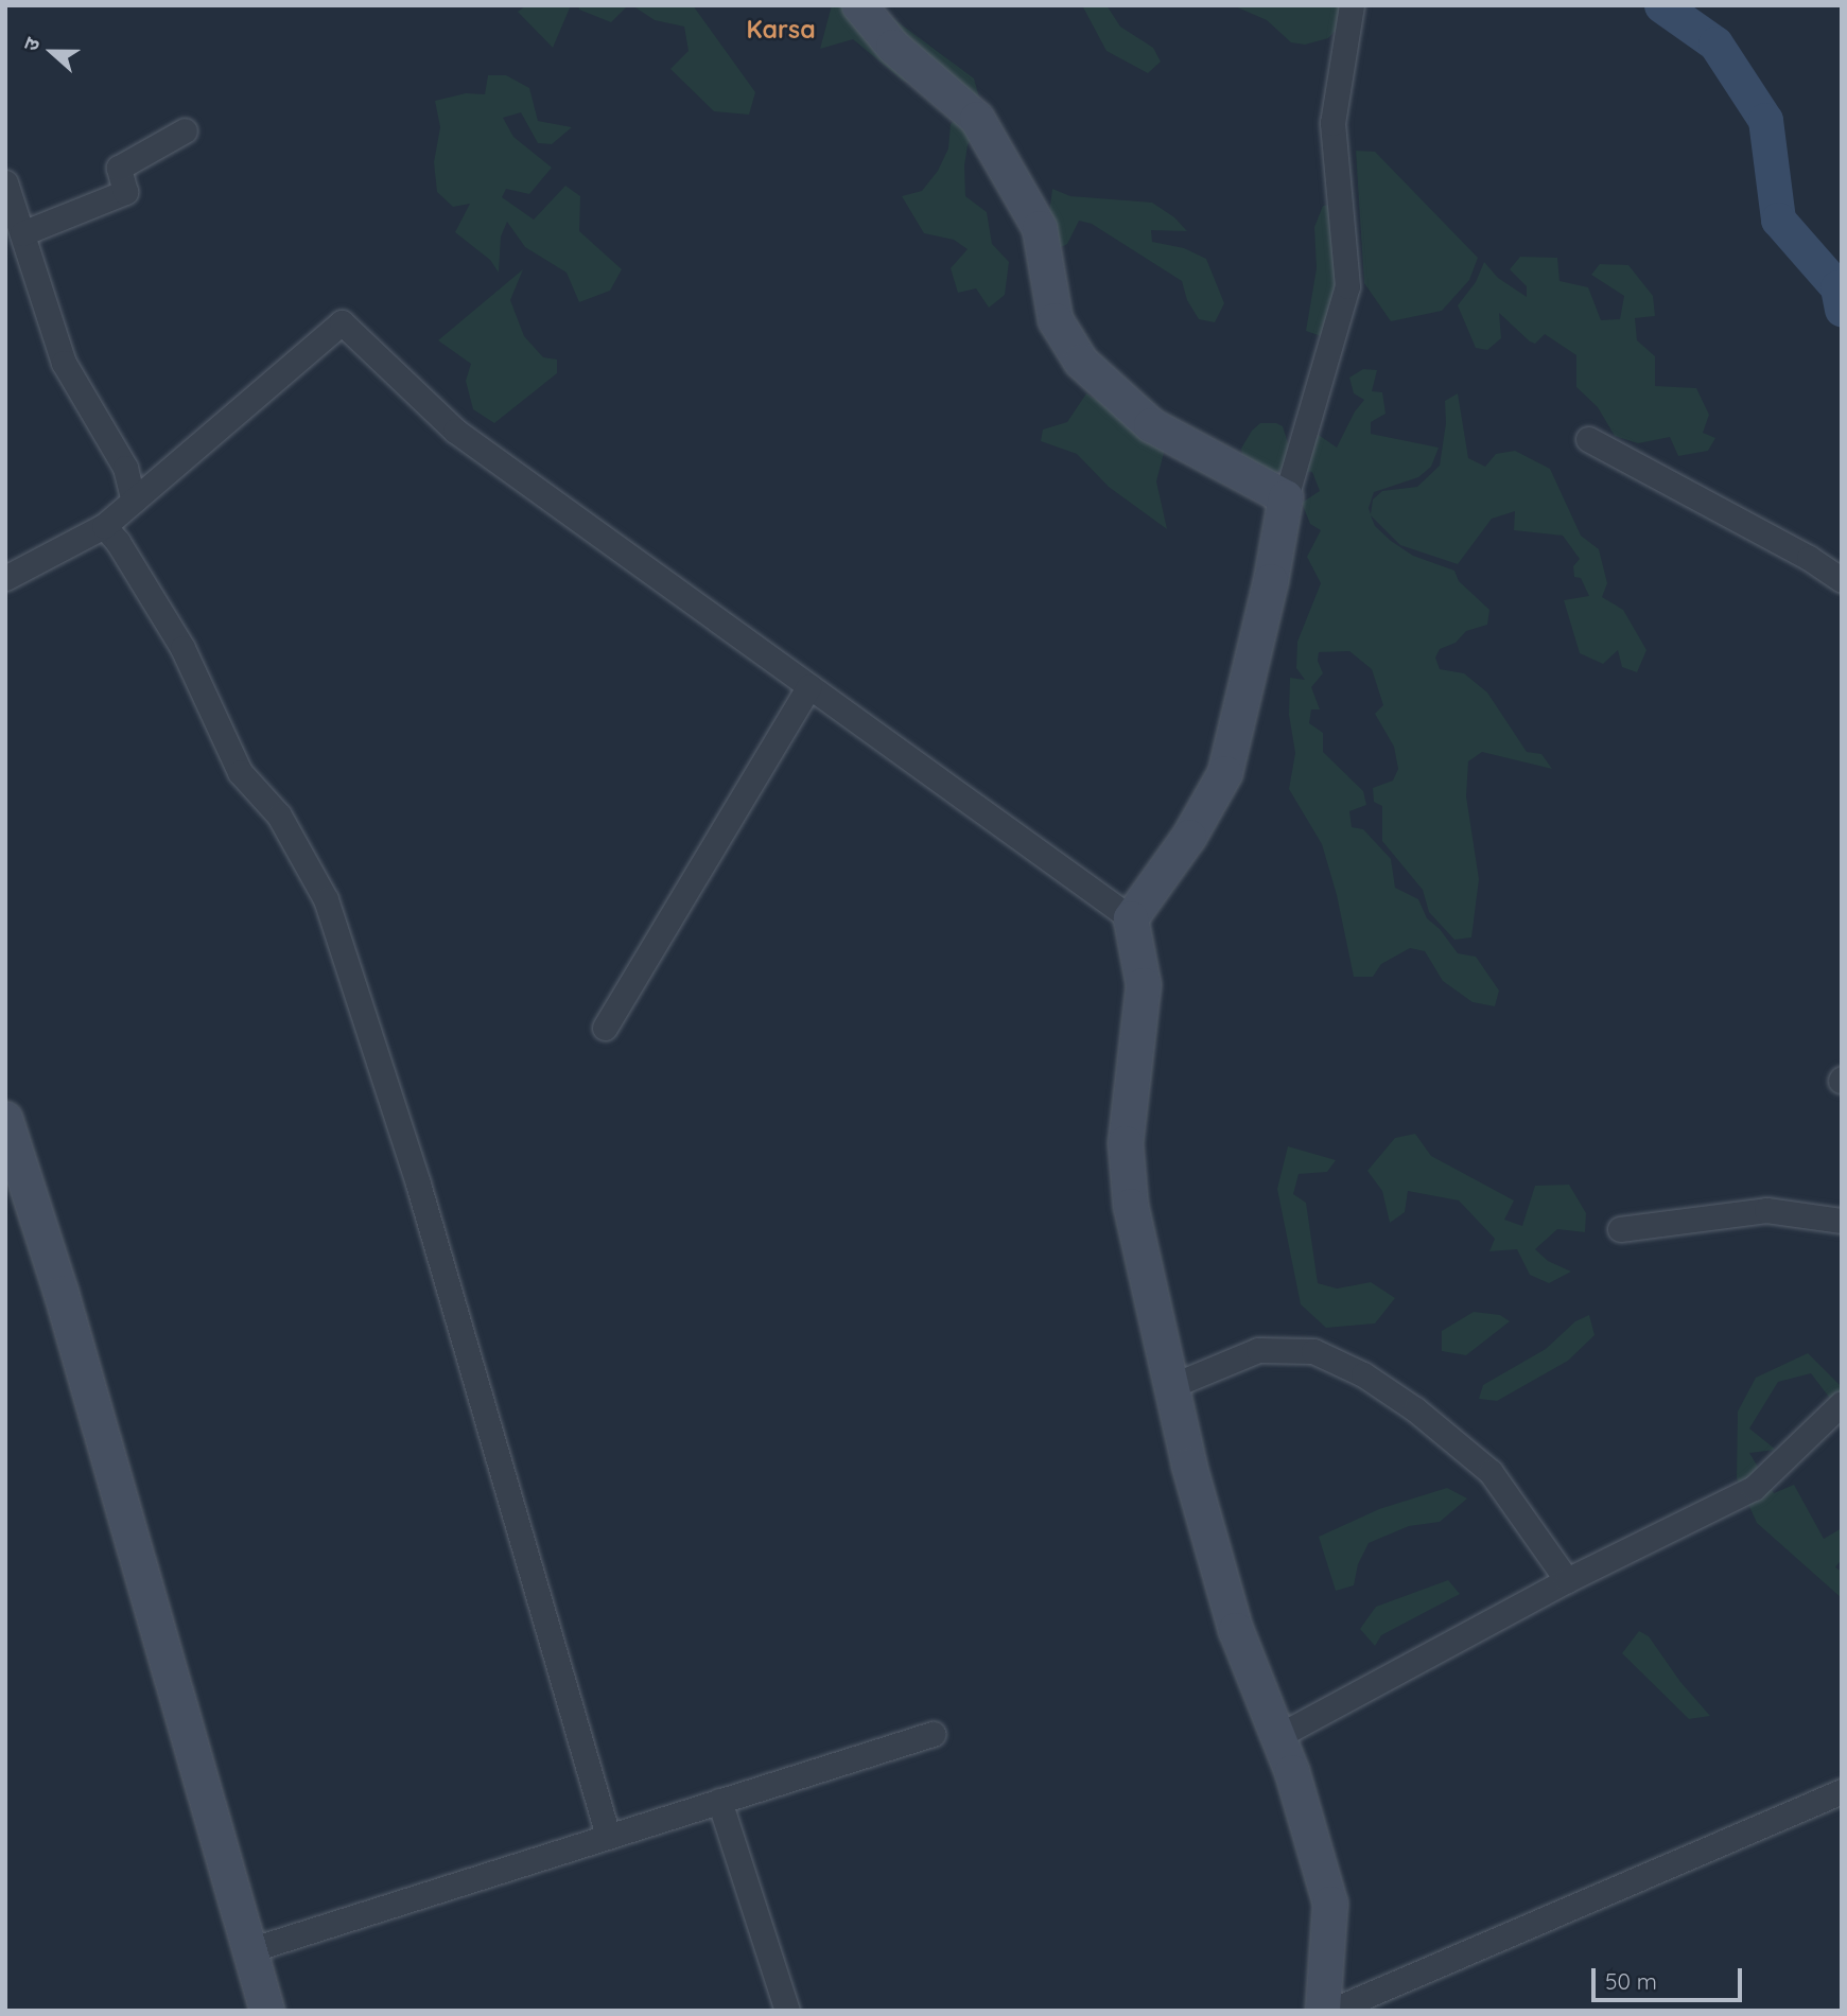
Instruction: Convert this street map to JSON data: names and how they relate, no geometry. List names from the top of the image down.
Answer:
{
  "districts": ["Karsa"],
  "scale_bar": "50 m",
  "north": "left"
}
